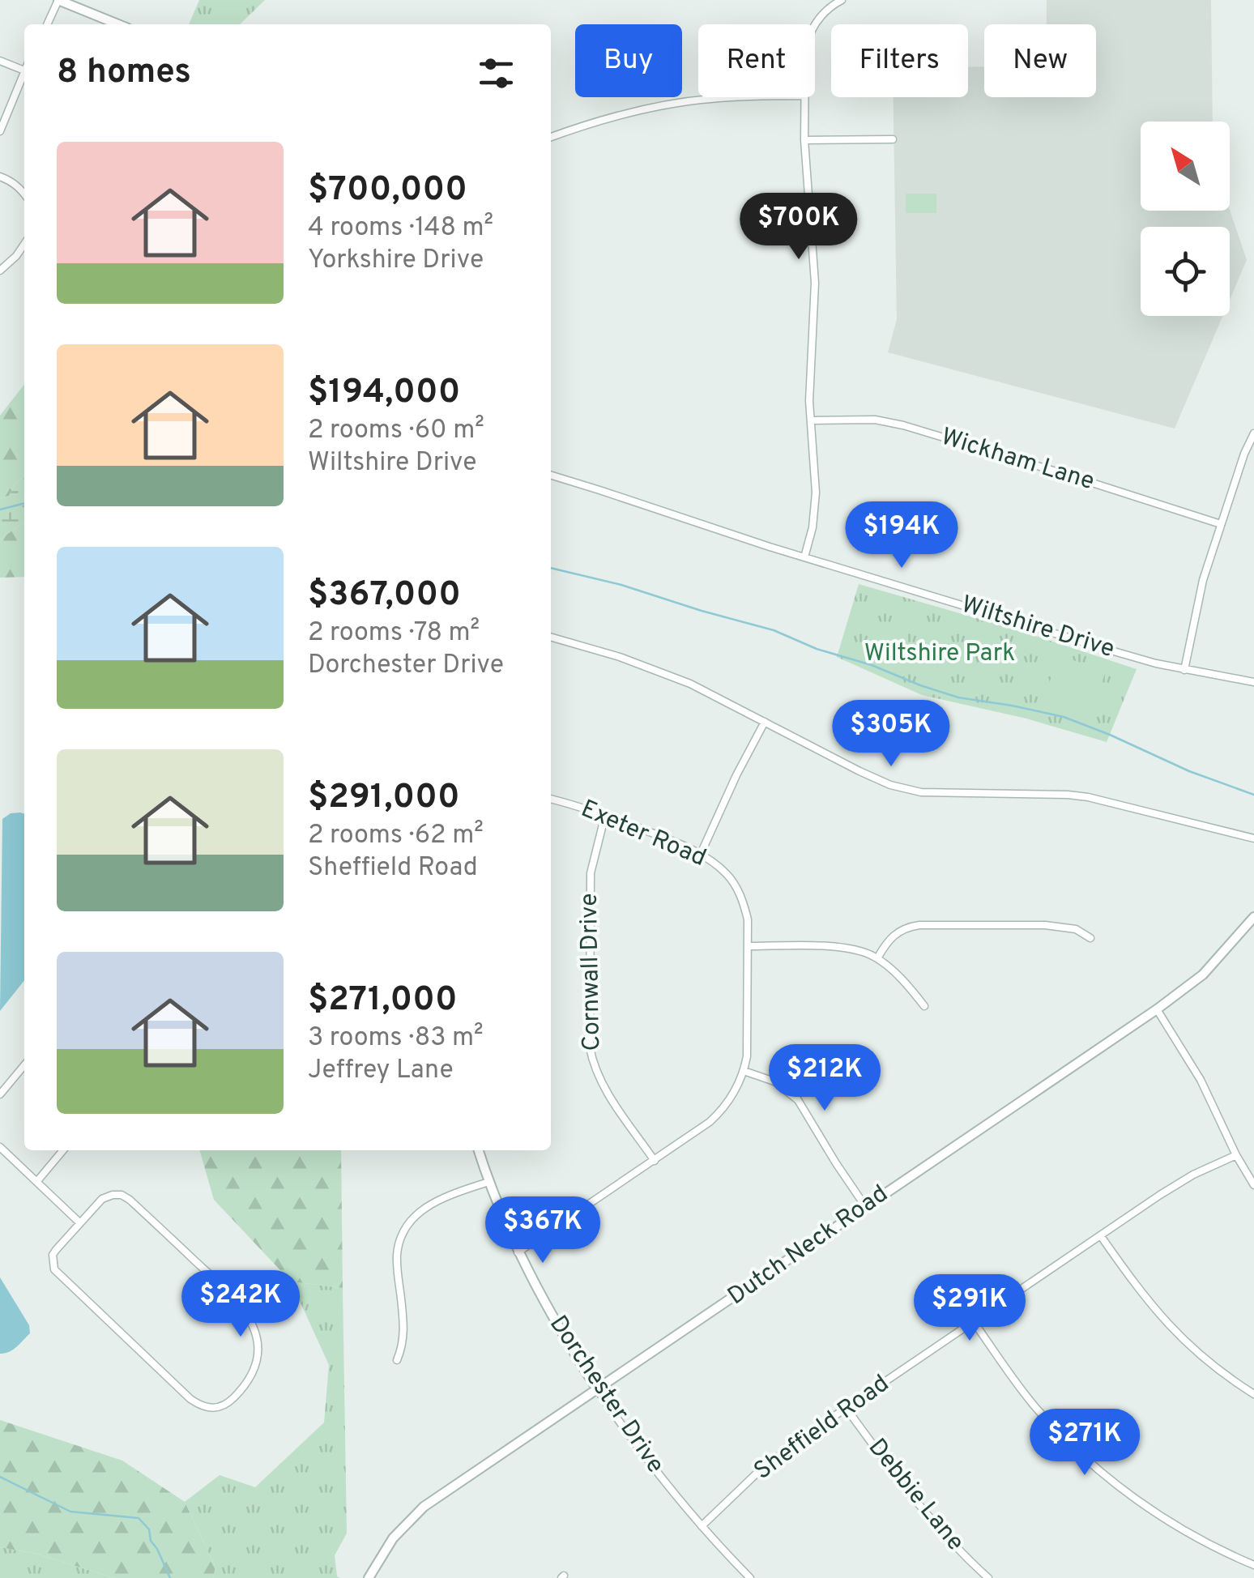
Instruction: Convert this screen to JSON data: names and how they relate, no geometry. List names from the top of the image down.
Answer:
{
  "streets": {
    "street": [
      "Wickham Lane",
      "Wiltshire Drive",
      "Exeter Road",
      "Cornwall Drive",
      "Dutch Neck Road",
      "Dorchester Drive",
      "Sheffield Road",
      "Debbie Lane"
    ]
  },
  "crossings": [
    ["Exeter Road", "Cornwall Drive"],
    ["Exeter Road", "Dorchester Drive"],
    ["Dutch Neck Road", "Dorchester Drive"],
    ["Dorchester Drive", "Sheffield Road"],
    ["Sheffield Road", "Debbie Lane"]
  ],
  "parks": ["Wiltshire Park"],
  "north": "top left",
  "page": {
    "chip": [
      "Buy",
      "Rent",
      "Filters",
      "New"
    ],
    "heading": "8 homes",
    "list": [
      {
        "name": "$700,000",
        "note": "4 rooms · 148 m² · Yorkshire Drive"
      },
      {
        "name": "$194,000",
        "note": "2 rooms · 60 m² · Wiltshire Drive"
      },
      {
        "name": "$367,000",
        "note": "2 rooms · 78 m² · Dorchester Drive"
      },
      {
        "name": "$291,000",
        "note": "2 rooms · 62 m² · Sheffield Road"
      },
      {
        "name": "$271,000",
        "note": "3 rooms · 83 m² · Jeffrey Lane"
      }
    ],
    "price": [
      "$700K",
      "$194K",
      "$305K",
      "$212K",
      "$367K",
      "$242K",
      "$291K",
      "$271K"
    ]
  }
}
